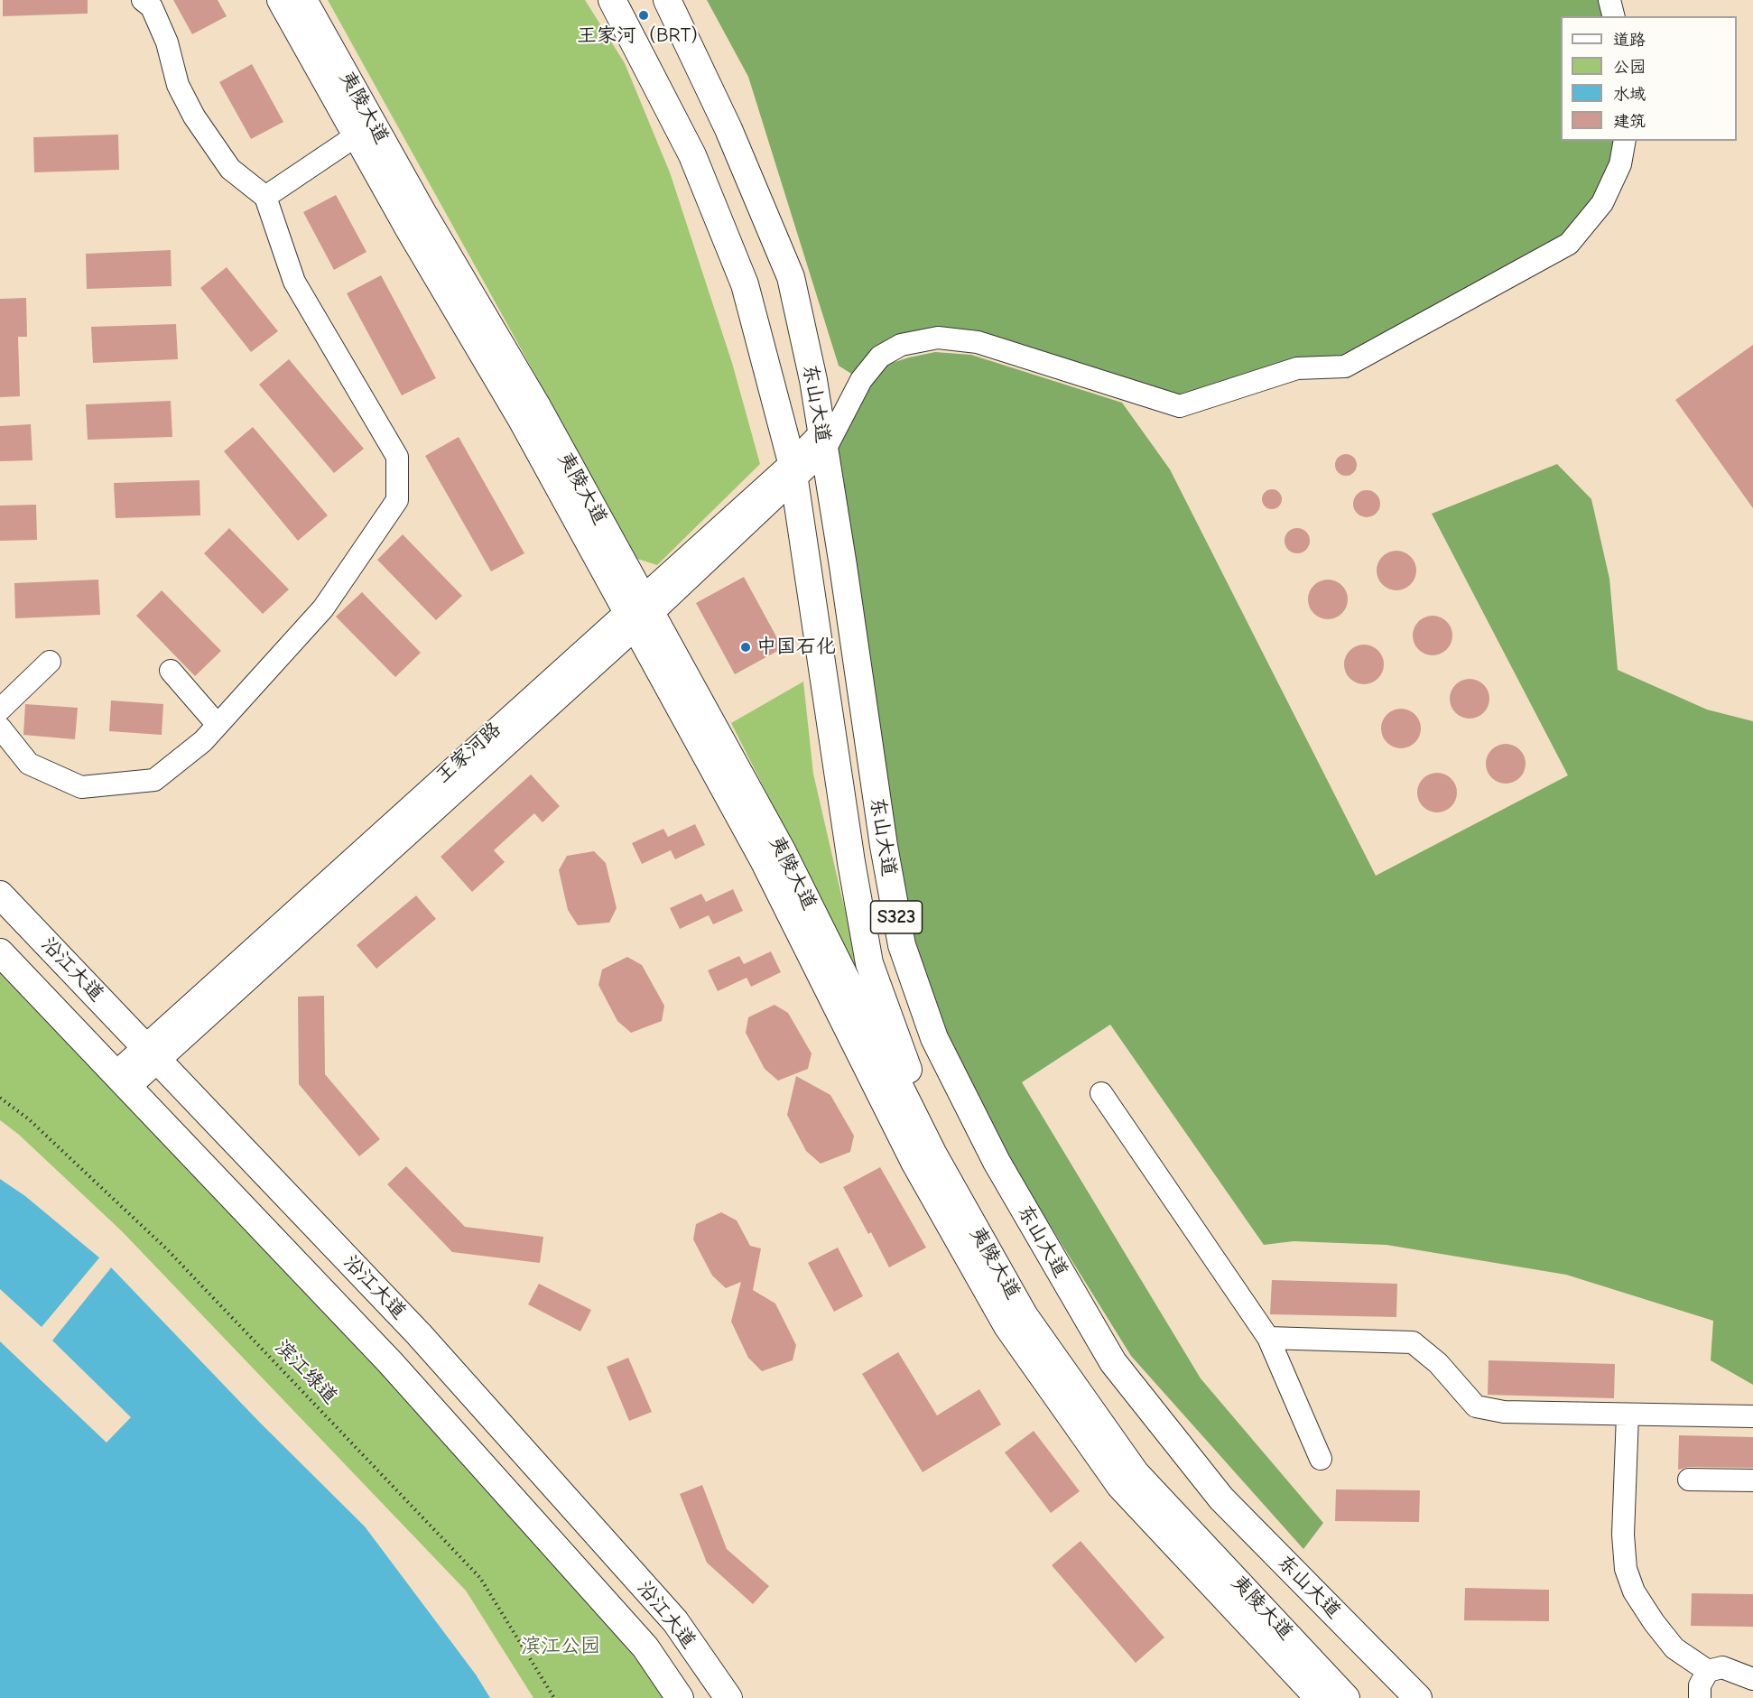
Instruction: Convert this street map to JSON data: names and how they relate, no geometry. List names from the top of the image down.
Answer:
{
  "streets": {
    "main road": [
      "夷陵大道",
      "东山大道",
      "S323",
      "沿江大道"
    ],
    "street": ["王家河路"],
    "path": ["滨江绿道"]
  },
  "crossings": [
    ["夷陵大道", "王家河路"],
    ["东山大道", "王家河路"],
    ["王家河路", "沿江大道"]
  ],
  "parks": ["滨江公园"],
  "places": ["王家河（BRT）", "中国石化"],
  "legend": [
    "道路",
    "公园",
    "水域",
    "建筑"
  ]
}
